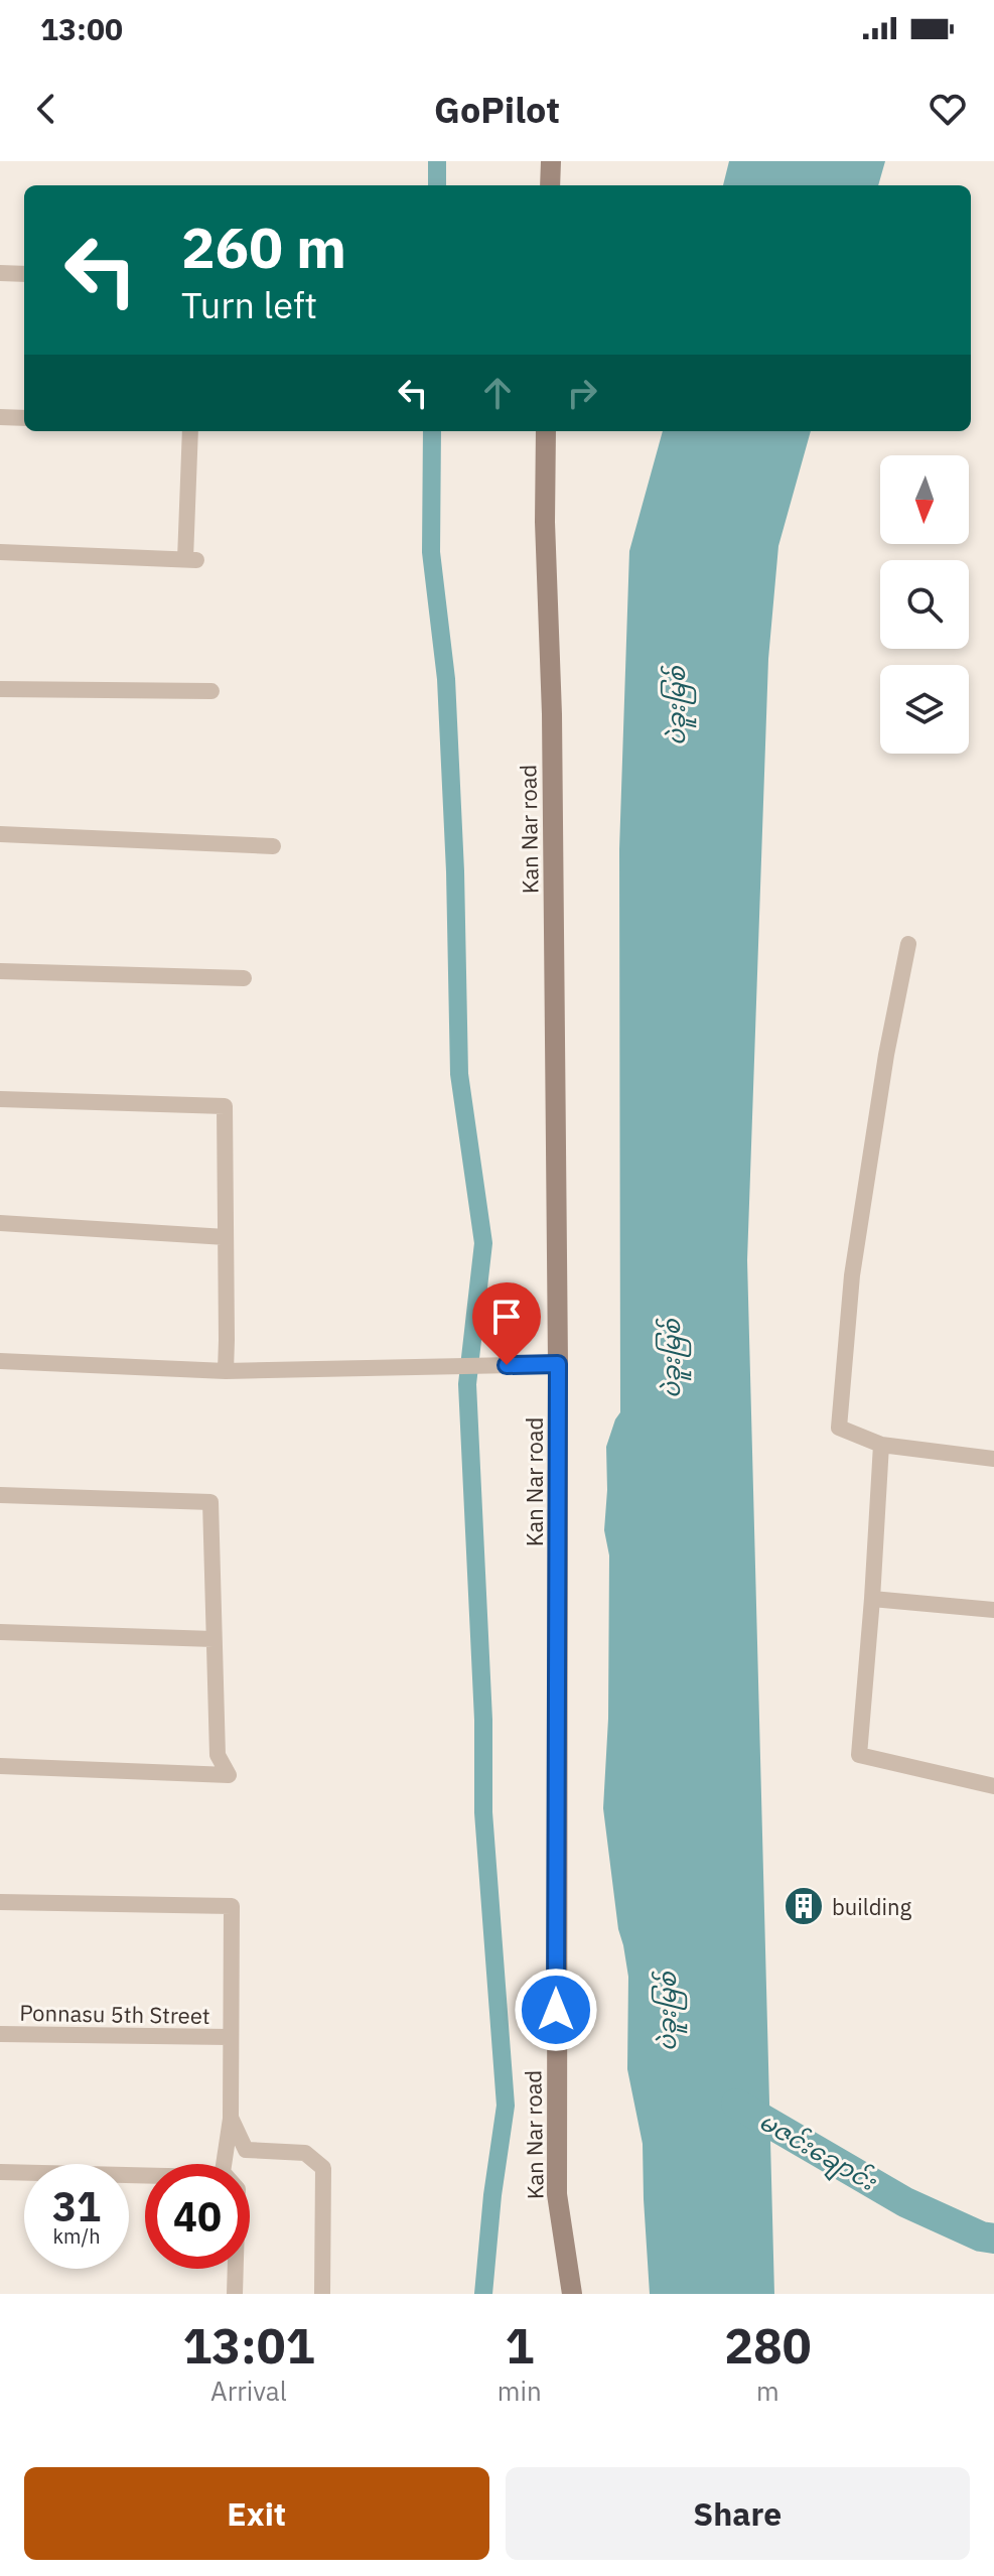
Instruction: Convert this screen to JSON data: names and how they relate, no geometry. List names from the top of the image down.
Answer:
{
  "streets": {
    "street": ["Kan Nar road", "Ponnasu 5th Street"]
  },
  "water": ["ပဲခူးမြစ်", "မဇင်းချောင်း"],
  "places": {
    "building": ["building"]
  },
  "north": "bottom",
  "page": {
    "status": "13:00",
    "header": "GoPilot",
    "turn": ["260 m", "Turn left"],
    "speed": "31 km/h",
    "limit": "40",
    "eta": [
      "13:01",
      "Arrival",
      "1",
      "min",
      "280",
      "m"
    ],
    "buttons": ["Exit", "Share"]
  }
}
